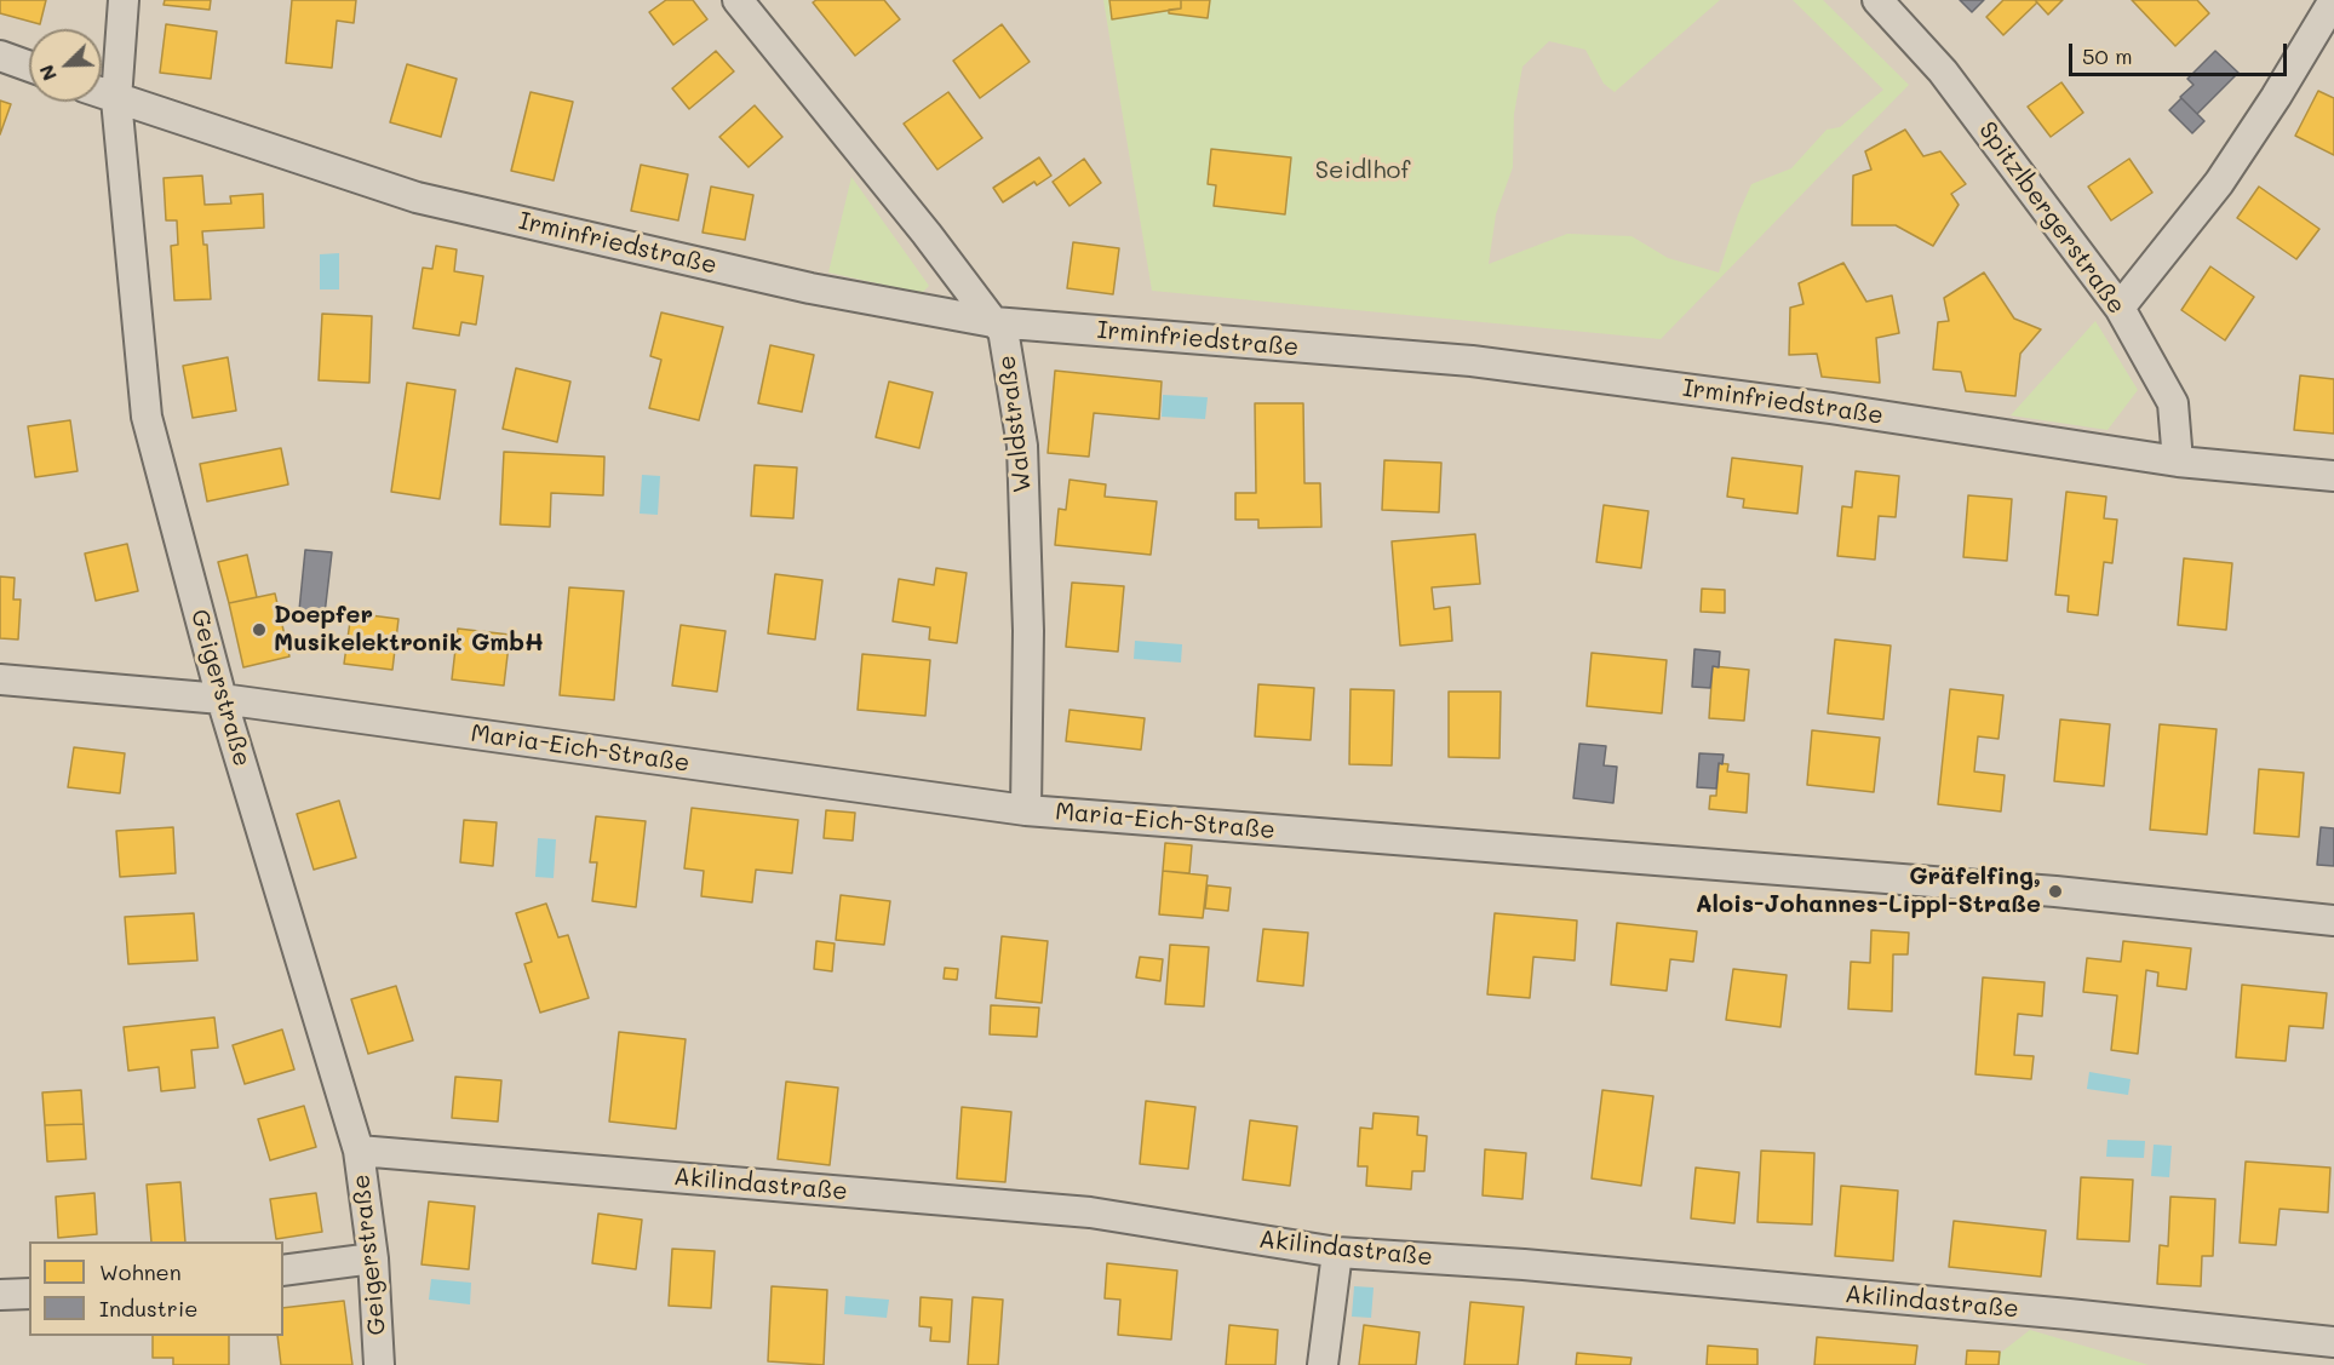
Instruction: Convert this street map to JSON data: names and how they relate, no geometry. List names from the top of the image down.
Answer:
{
  "streets": {
    "street": [
      "Spitzlbergerstraße",
      "Irminfriedstraße",
      "Waldstraße",
      "Geigerstraße",
      "Maria-Eich-Straße",
      "Akilindastraße"
    ]
  },
  "crossings": [
    ["Spitzlbergerstraße", "Irminfriedstraße"],
    ["Irminfriedstraße", "Waldstraße"],
    ["Irminfriedstraße", "Geigerstraße"],
    ["Waldstraße", "Maria-Eich-Straße"],
    ["Geigerstraße", "Maria-Eich-Straße"],
    ["Geigerstraße", "Akilindastraße"]
  ],
  "parks": ["Seidlhof"],
  "places": ["Doepfer Musikelektronik GmbH", "Gräfelfing, Alois-Johannes-Lippl-Straße"],
  "legend": ["Wohnen", "Industrie"],
  "scale_bar": "50 m",
  "north": "bottom left"
}
